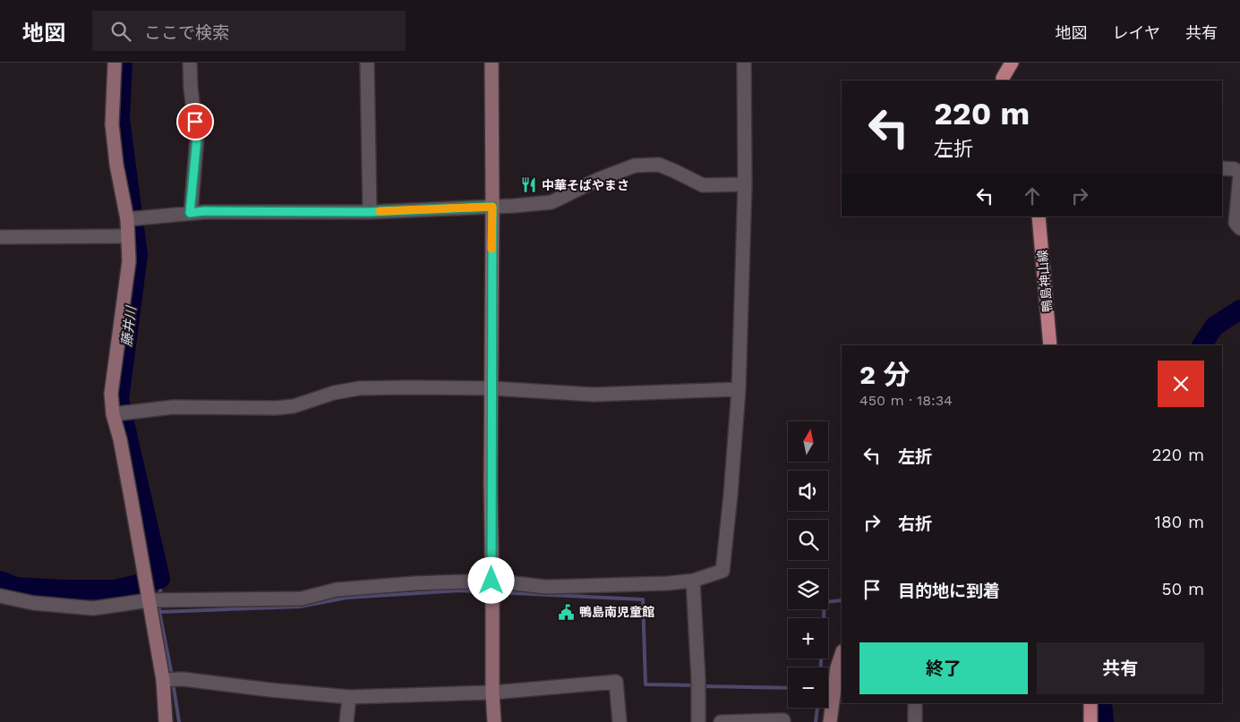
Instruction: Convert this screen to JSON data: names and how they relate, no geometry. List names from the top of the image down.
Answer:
{
  "streets": {
    "main road": ["鴨島神山線"]
  },
  "water": ["藤井川"],
  "places": {
    "restaurant": ["中華そばやまさ"],
    "public building": ["鴨島南児童館"]
  },
  "north": "top",
  "page": {
    "header": "地図",
    "search": "ここで検索",
    "nav": ["地図", "レイヤ", "共有"],
    "turn": ["220 m", "左折"],
    "heading": ["2 分", "450 m · 18:34"],
    "map_buttons": ["+", "−"],
    "list": [
      {
        "name": "左折",
        "value": "220 m"
      },
      {
        "name": "右折",
        "value": "180 m"
      },
      {
        "name": "目的地に到着",
        "value": "50 m"
      }
    ],
    "buttons": ["終了", "共有"]
  }
}
